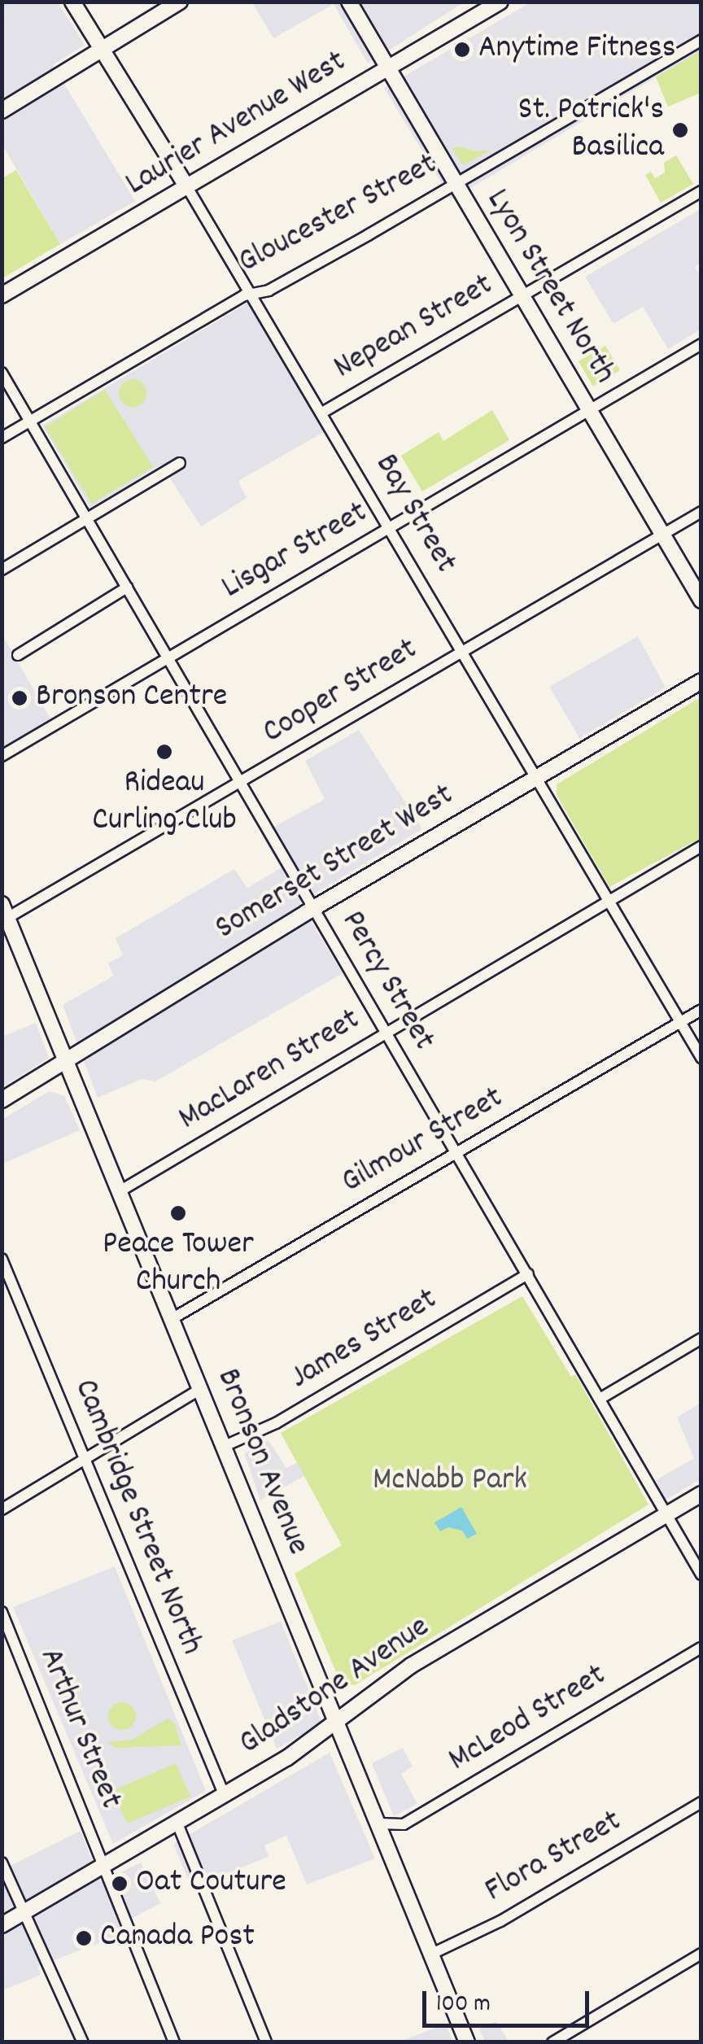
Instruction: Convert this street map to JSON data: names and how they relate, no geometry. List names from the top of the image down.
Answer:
{
  "streets": {
    "main road": [
      "Laurier Avenue West",
      "Lyon Street North",
      "Bay Street",
      "Somerset Street West",
      "Bronson Avenue",
      "Gladstone Avenue"
    ],
    "street": [
      "Gloucester Street",
      "Nepean Street",
      "Lisgar Street",
      "Cooper Street",
      "Percy Street",
      "MacLaren Street",
      "Gilmour Street",
      "James Street",
      "Cambridge Street North",
      "McLeod Street",
      "Arthur Street",
      "Flora Street"
    ]
  },
  "crossings": [
    ["Laurier Avenue West", "Lyon Street North"],
    ["Laurier Avenue West", "Bay Street"],
    ["Gloucester Street", "Lyon Street North"],
    ["Gloucester Street", "Bay Street"],
    ["Gloucester Street", "Percy Street"],
    ["Lyon Street North", "Nepean Street"],
    ["Lyon Street North", "Lisgar Street"],
    ["Lyon Street North", "Cooper Street"],
    ["Nepean Street", "Bay Street"],
    ["Bay Street", "Lisgar Street"],
    ["Bay Street", "Cooper Street"],
    ["Bay Street", "Somerset Street West"],
    ["Bay Street", "MacLaren Street"],
    ["Bay Street", "Gilmour Street"],
    ["Lisgar Street", "Percy Street"],
    ["Cooper Street", "Percy Street"],
    ["Cooper Street", "Bronson Avenue"],
    ["Somerset Street West", "Percy Street"],
    ["Somerset Street West", "Bronson Avenue"],
    ["Percy Street", "MacLaren Street"],
    ["Percy Street", "Gilmour Street"],
    ["Percy Street", "James Street"],
    ["Percy Street", "Gladstone Avenue"],
    ["MacLaren Street", "Bronson Avenue"],
    ["Gilmour Street", "Bronson Avenue"],
    ["James Street", "Bronson Avenue"],
    ["Bronson Avenue", "Gladstone Avenue"],
    ["Bronson Avenue", "McLeod Street"],
    ["Bronson Avenue", "Flora Street"],
    ["Cambridge Street North", "Gladstone Avenue"],
    ["Gladstone Avenue", "Arthur Street"]
  ],
  "parks": ["McNabb Park"],
  "places": [
    "Anytime Fitness",
    "St. Patrick's Basilica",
    "Bronson Centre",
    "Rideau Curling Club",
    "Peace Tower Church",
    "Oat Couture",
    "Canada Post"
  ],
  "scale_bar": "100 m"
}
